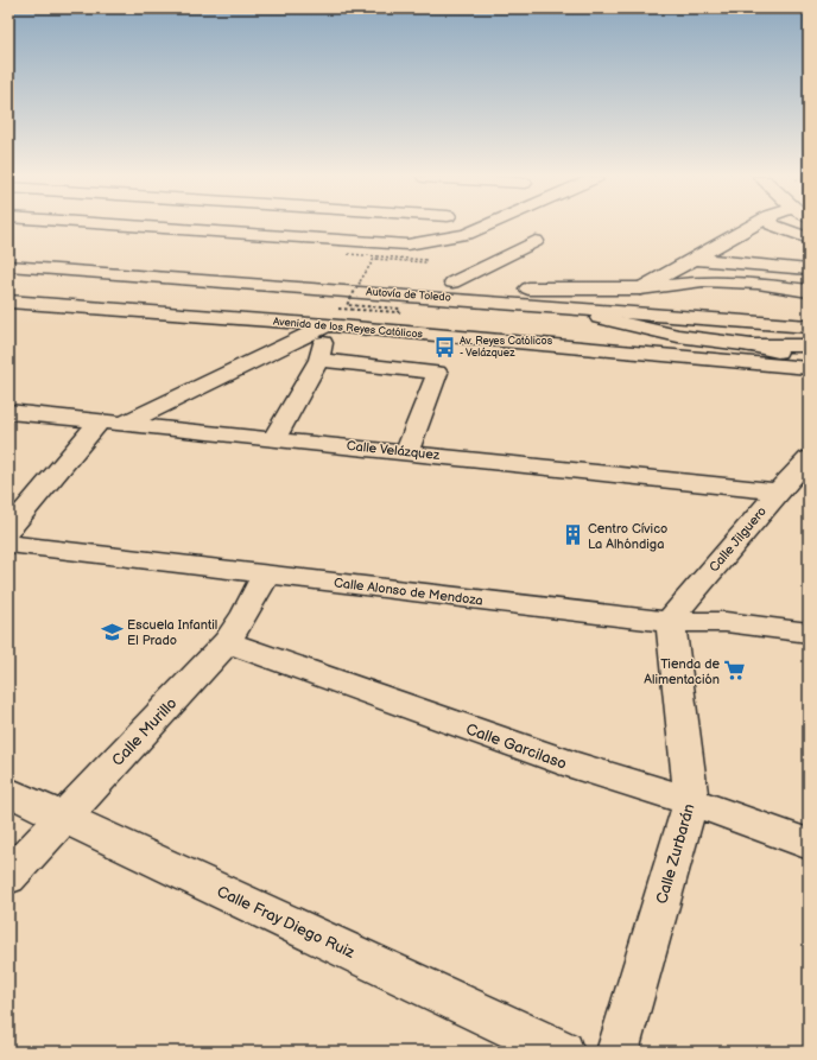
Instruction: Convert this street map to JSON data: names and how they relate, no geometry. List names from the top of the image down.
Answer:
{
  "streets": {
    "main road": [
      "Autovía de Toledo",
      "Avenida de los Reyes Católicos",
      "Calle Velázquez",
      "Calle Jilguero",
      "Calle Alonso de Mendoza",
      "Calle Murillo",
      "Calle Garcilaso",
      "Calle Zurbarán",
      "Calle Fray Diego Ruiz"
    ]
  },
  "crossings": [
    ["Calle Velázquez", "Calle Jilguero"],
    ["Calle Jilguero", "Calle Alonso de Mendoza"],
    ["Calle Jilguero", "Calle Zurbarán"],
    ["Calle Alonso de Mendoza", "Calle Murillo"],
    ["Calle Alonso de Mendoza", "Calle Zurbarán"],
    ["Calle Murillo", "Calle Garcilaso"],
    ["Calle Murillo", "Calle Fray Diego Ruiz"],
    ["Calle Garcilaso", "Calle Zurbarán"]
  ],
  "places": {
    "bus stop": ["Av. Reyes Católicos - Velázquez"],
    "building": ["Centro Cívico La Alhóndiga"],
    "school or university": ["Escuela Infantil El Prado"],
    "supermarket": ["Tienda de Alimentación"]
  }
}
